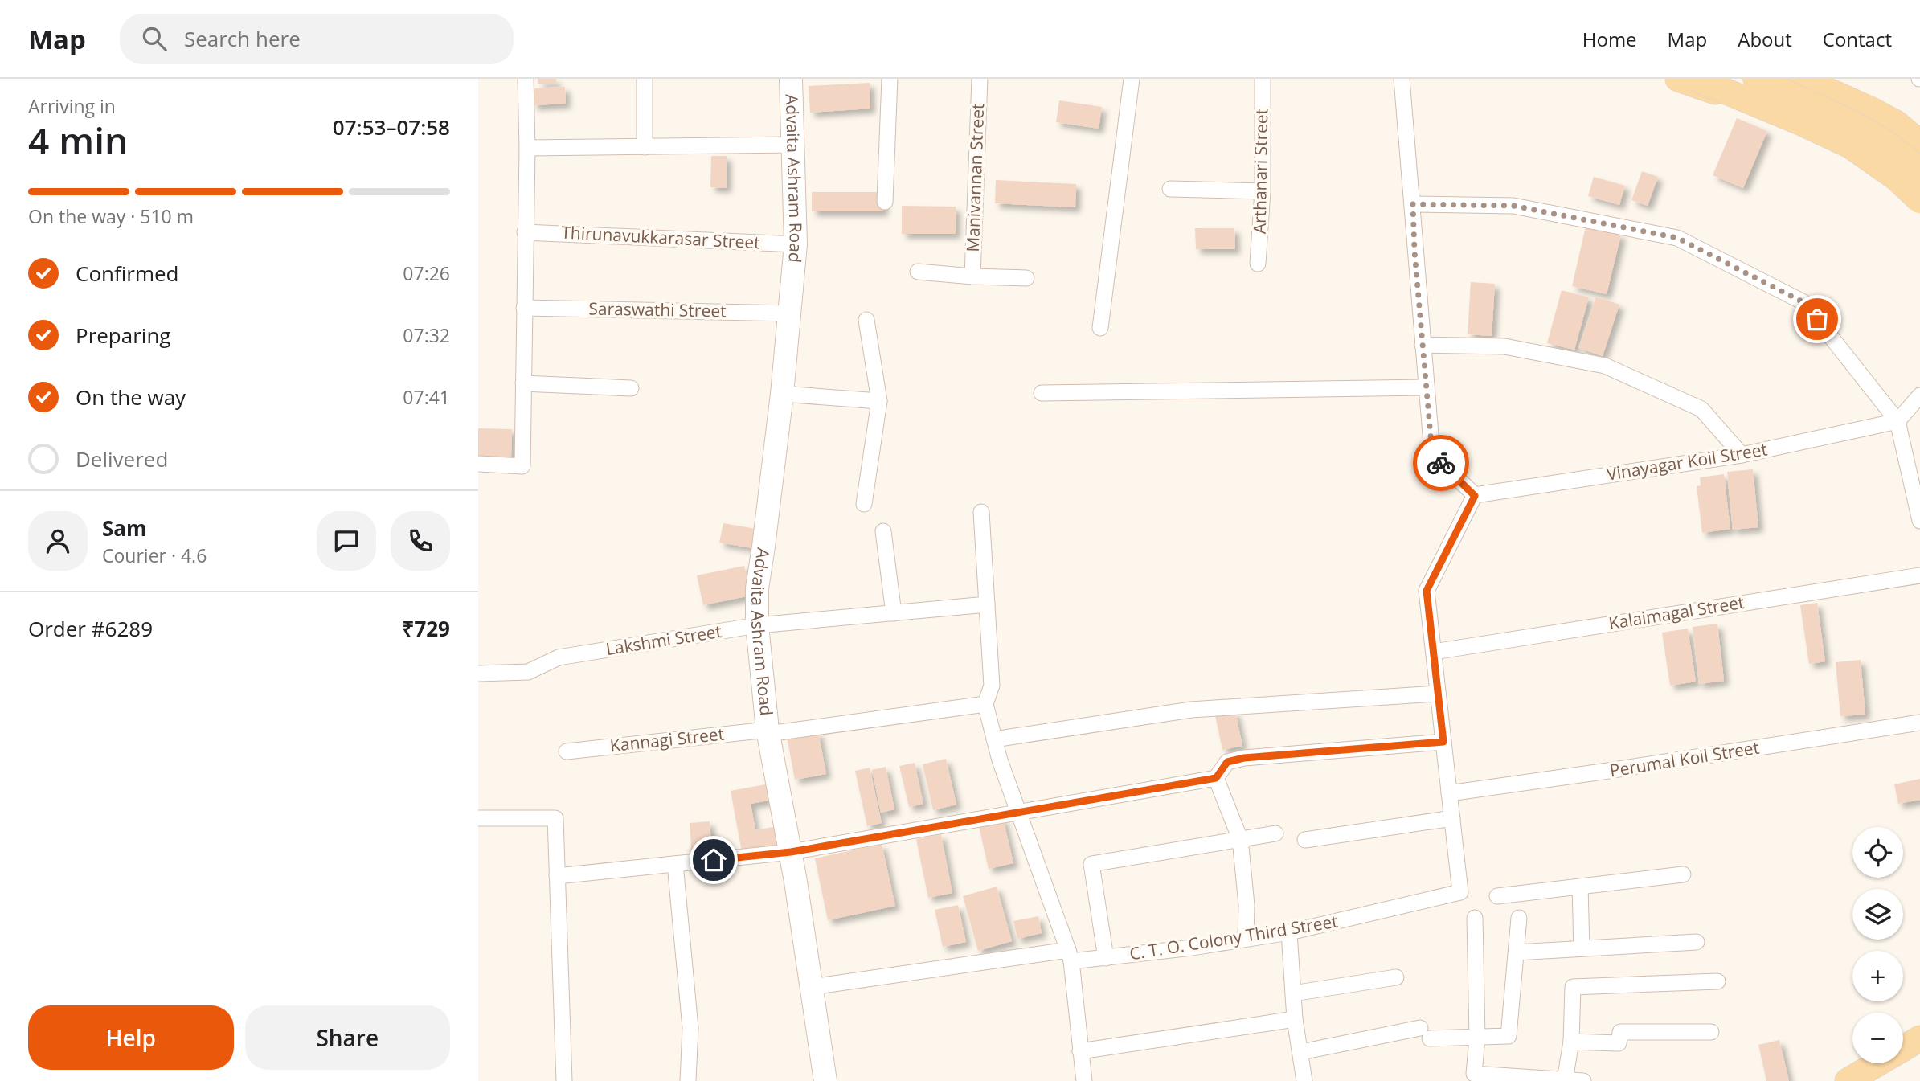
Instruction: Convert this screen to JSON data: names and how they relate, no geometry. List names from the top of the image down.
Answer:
{
  "streets": {
    "street": [
      "Arthanari Street",
      "Manivannan Street",
      "Advaita Ashram Road",
      "Thirunavukkarasar Street",
      "Saraswathi Street",
      "Vinayagar Koil Street",
      "Kalaimagal Street",
      "Lakshmi Street",
      "Kannagi Street",
      "Perumal Koil Street",
      "C. T. O. Colony Third Street"
    ]
  },
  "crossings": [
    ["Advaita Ashram Road", "Thirunavukkarasar Street"],
    ["Advaita Ashram Road", "Saraswathi Street"],
    ["Advaita Ashram Road", "Lakshmi Street"],
    ["Advaita Ashram Road", "Kannagi Street"],
    ["Advaita Ashram Road", "C. T. O. Colony Third Street"]
  ],
  "page": {
    "header": "Map",
    "search": "Search here",
    "nav": [
      "Home",
      "Map",
      "About",
      "Contact"
    ],
    "heading": ["4 min", "Arriving in", "07:53–07:58"],
    "panel": [
      "Sam",
      "Courier · 4.6",
      "Order #6289",
      "₹729"
    ],
    "bar": "On the way · 510 m",
    "list": [
      ["Confirmed", "07:26"],
      ["Preparing", "07:32"],
      ["On the way", "07:41"],
      "Delivered"
    ],
    "map_buttons": ["+", "−"],
    "buttons": ["Help", "Share"]
  }
}
